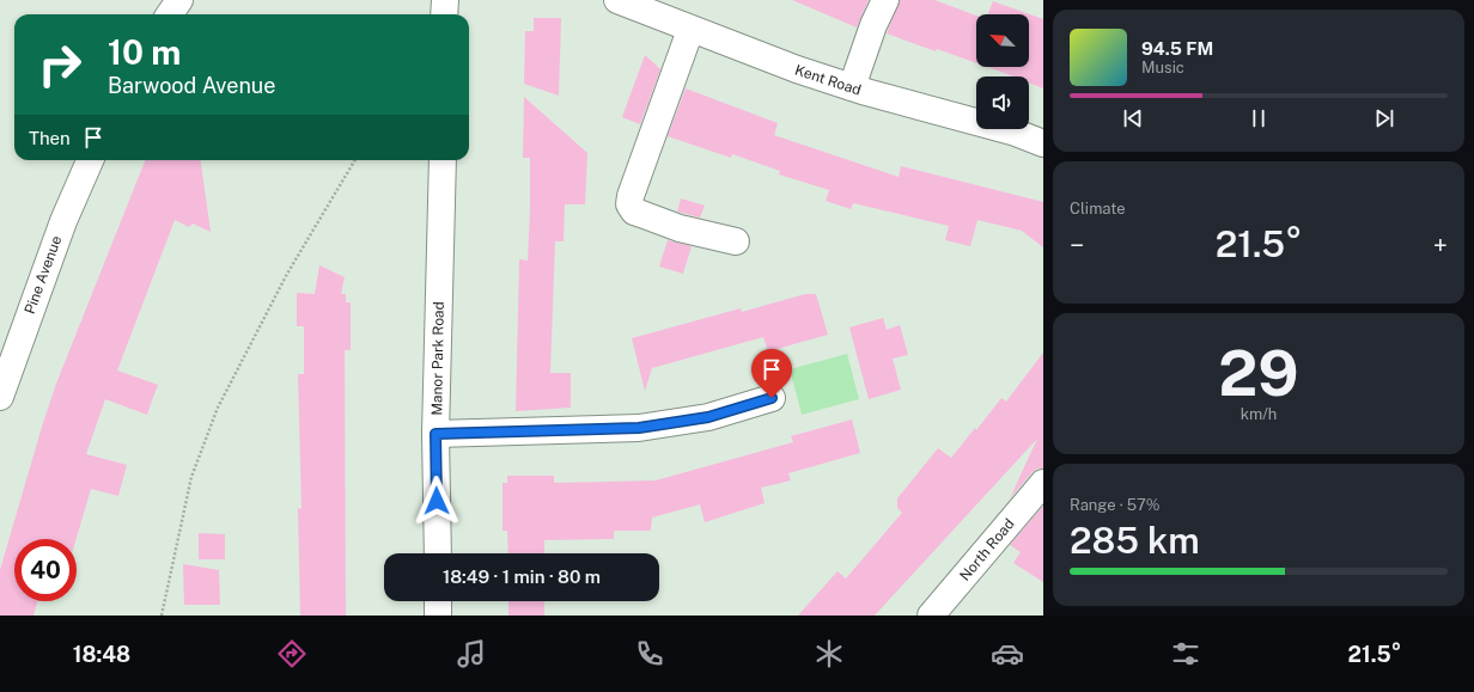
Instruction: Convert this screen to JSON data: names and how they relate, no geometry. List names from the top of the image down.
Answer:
{
  "streets": {
    "street": [
      "Kent Road",
      "Pine Avenue",
      "Manor Park Road",
      "North Road"
    ]
  },
  "north": "top left",
  "page": {
    "turn": ["10 m", "Barwood Avenue"],
    "song": ["94.5 FM", "Music"],
    "then": "Then",
    "tile": [
      "Climate",
      ["29", "km/h"],
      ["Range · 57%", "285 km"]
    ],
    "heat": ["−", "21.5°", "+"],
    "limit": "40",
    "trip": "18:49 · 1 min · 80 m",
    "tabs": ["18:48", "21.5°"]
  }
}
